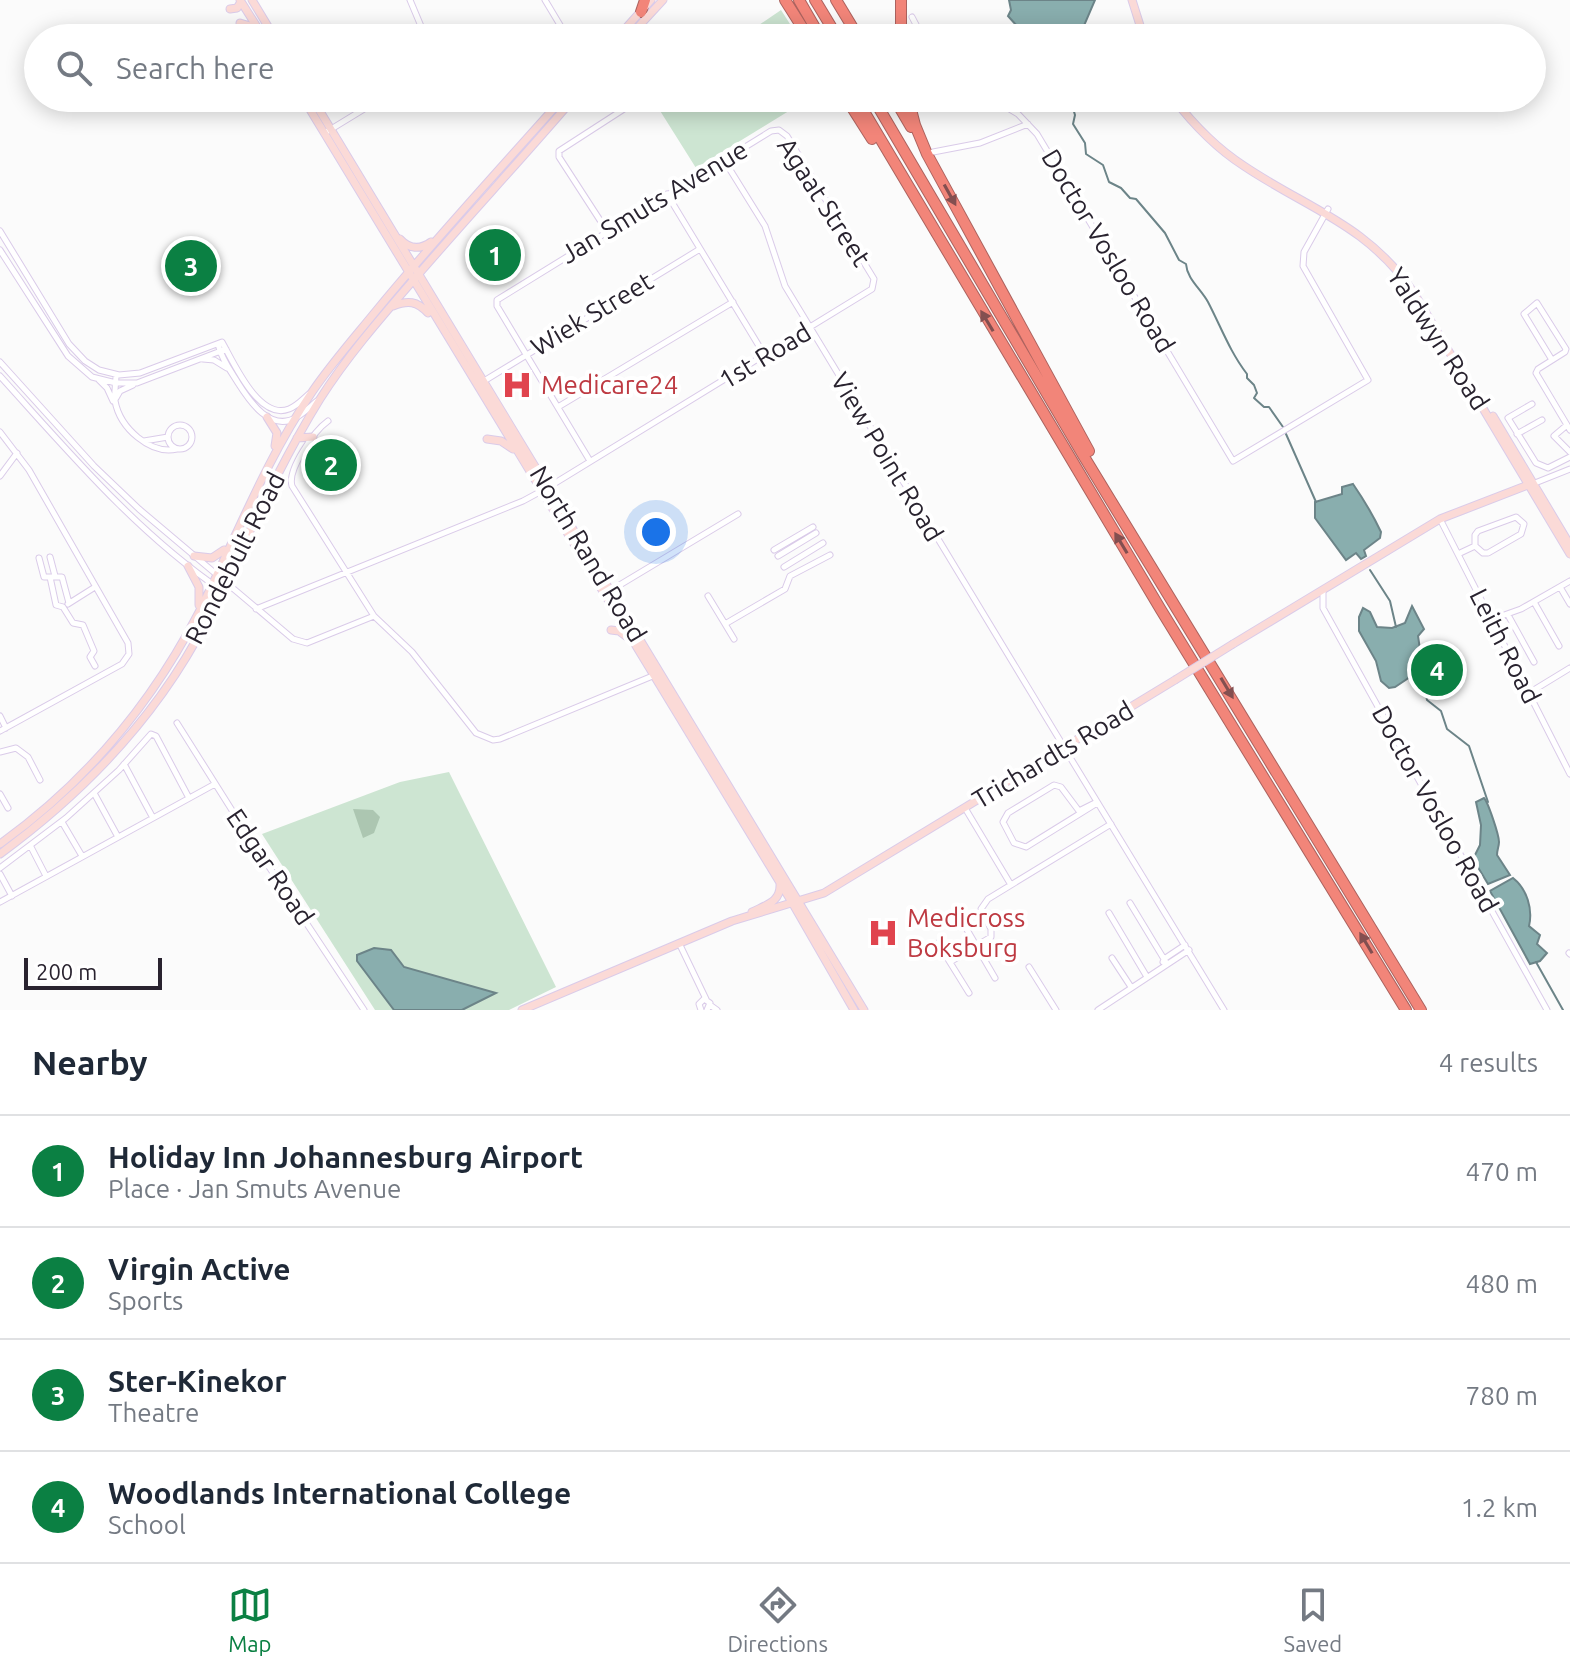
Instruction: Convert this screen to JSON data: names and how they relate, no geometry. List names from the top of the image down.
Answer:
{
  "streets": {
    "main road": [
      "Yaldwyn Road",
      "North Rand Road",
      "Rondebult Road",
      "Trichardts Road"
    ],
    "street": [
      "Jan Smuts Avenue",
      "Agaat Street",
      "Doctor Vosloo Road",
      "Wiek Street",
      "1st Road",
      "View Point Road",
      "Leith Road",
      "Edgar Road"
    ]
  },
  "crossings": [
    ["Jan Smuts Avenue", "Agaat Street"],
    ["Jan Smuts Avenue", "Wiek Street"],
    ["Jan Smuts Avenue", "View Point Road"],
    ["Agaat Street", "1st Road"],
    ["Doctor Vosloo Road", "Yaldwyn Road"],
    ["Doctor Vosloo Road", "Trichardts Road"],
    ["Wiek Street", "North Rand Road"],
    ["Yaldwyn Road", "Trichardts Road"],
    ["1st Road", "View Point Road"],
    ["1st Road", "North Rand Road"],
    ["View Point Road", "Trichardts Road"],
    ["North Rand Road", "Rondebult Road"],
    ["North Rand Road", "Trichardts Road"],
    ["Leith Road", "Trichardts Road"]
  ],
  "places": {
    "hospital": ["Medicare24", "Medicross Boksburg"]
  },
  "scale_bar": "200 m",
  "page": {
    "search": "Search here",
    "pins": [
      "1",
      "3",
      "2",
      "4"
    ],
    "scale": "200 m",
    "heading": ["Nearby", "4 results"],
    "list": [
      {
        "mark": "1",
        "name": "Holiday Inn Johannesburg Airport",
        "note": "Place · Jan Smuts Avenue",
        "value": "470 m"
      },
      {
        "mark": "2",
        "name": "Virgin Active",
        "note": "Sports",
        "value": "480 m"
      },
      {
        "mark": "3",
        "name": "Ster-Kinekor",
        "note": "Theatre",
        "value": "780 m"
      },
      {
        "mark": "4",
        "name": "Woodlands International College",
        "note": "School",
        "value": "1.2 km"
      }
    ],
    "nav": ["Map", "Directions", "Saved"]
  }
}
